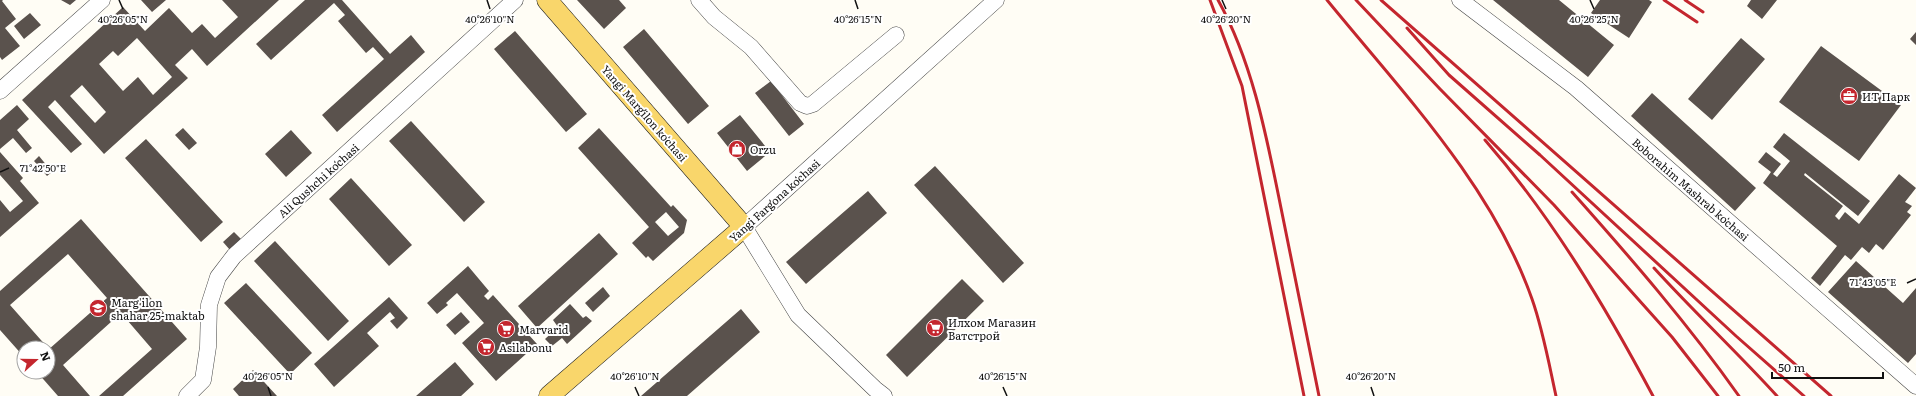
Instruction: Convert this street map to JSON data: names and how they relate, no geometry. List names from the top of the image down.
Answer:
{
  "streets": {
    "main road": ["Yangi Margʻilon koʻchasi", "Yangi Fargʻona koʻchasi"],
    "street": ["Ali Qushchi koʻchasi", "Boborahim Mashrab koʻchasi"]
  },
  "crossings": [
    ["Yangi Margʻilon koʻchasi", "Yangi Fargʻona koʻchasi"]
  ],
  "places": {
    "office": ["ИТ Парк"],
    "shop": ["Orzu"],
    "school or university": ["Marg'ilon shahar 25-maktab"],
    "supermarket": ["Илхом Магазин Ватстрой", "Marvarid", "Asilabonu"]
  },
  "scale_bar": "50 m",
  "north": "right",
  "coordinates": [
    "40°26'10\"N",
    "40°26'25\"N",
    "40°26'05\"N",
    "40°26'15\"N",
    "40°26'20\"N",
    "71°42'50\"E",
    "71°43'05\"E"
  ]
}
